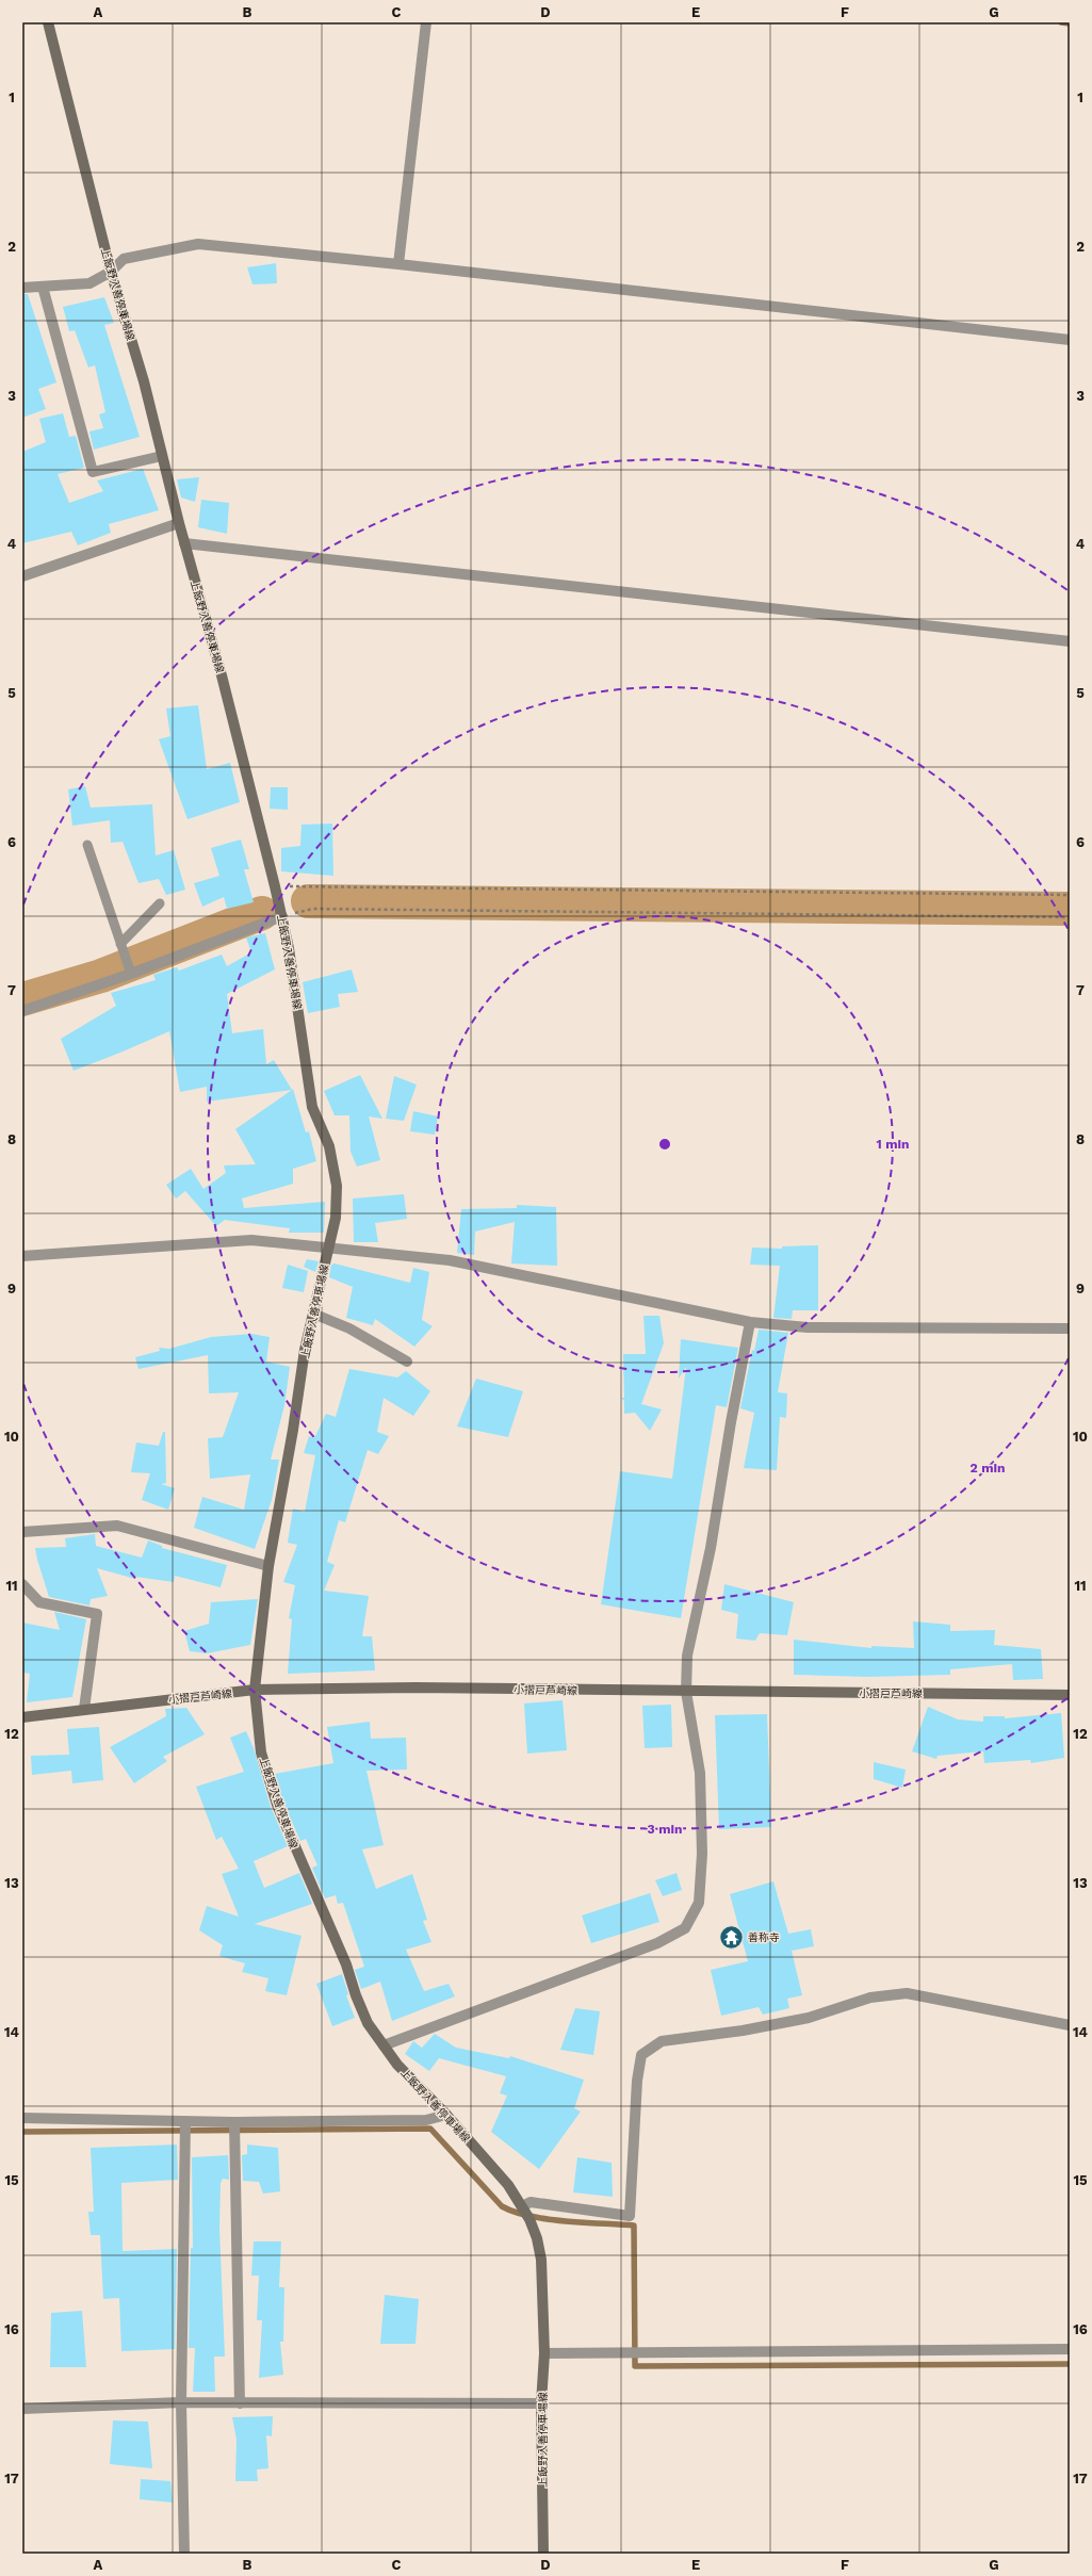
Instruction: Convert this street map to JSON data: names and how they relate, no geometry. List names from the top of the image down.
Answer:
{
  "streets": {
    "main road": ["上飯野入善停車場線", "小摺戸芦崎線"]
  },
  "crossings": [
    ["上飯野入善停車場線", "小摺戸芦崎線"]
  ],
  "places": {
    "temple": ["善称寺"]
  },
  "grid": {
    "columns": [
      "A",
      "B",
      "C",
      "D",
      "E",
      "F",
      "G"
    ],
    "rows": [
      "1",
      "2",
      "3",
      "4",
      "5",
      "6",
      "7",
      "8",
      "9",
      "10",
      "11",
      "12",
      "13",
      "14",
      "15",
      "16",
      "17"
    ]
  },
  "rings": ["1 min", "2 min", "3 min"]
}
